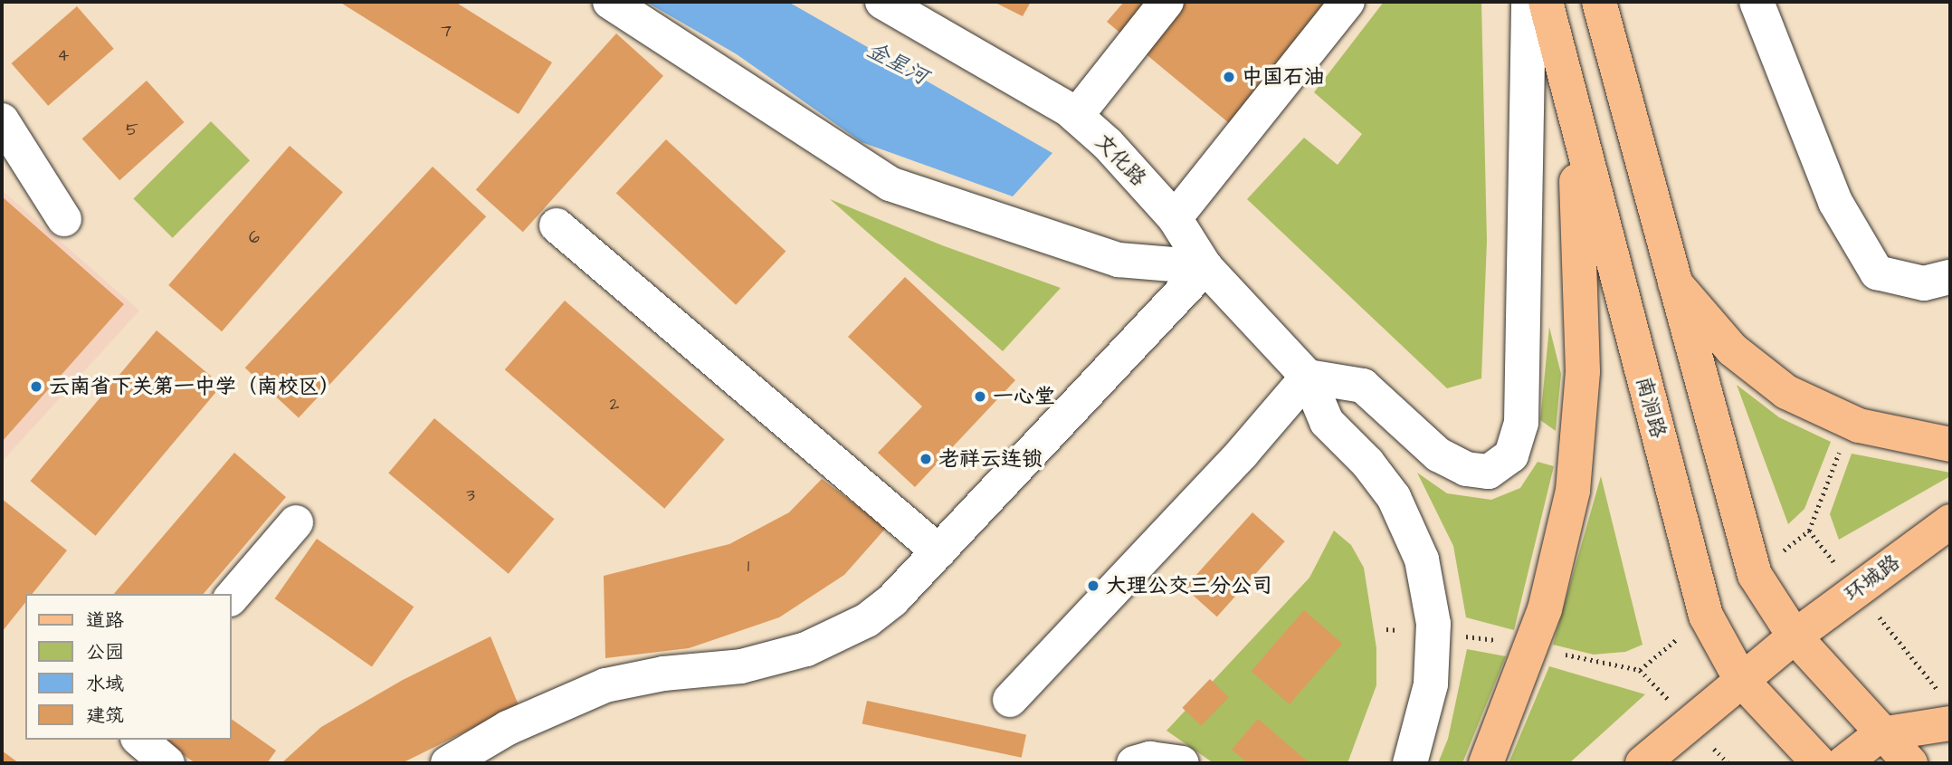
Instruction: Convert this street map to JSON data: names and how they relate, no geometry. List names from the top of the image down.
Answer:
{
  "streets": {
    "main road": ["南涧路", "环城路"],
    "street": ["文化路"]
  },
  "crossings": [
    ["南涧路", "环城路"]
  ],
  "water": ["金星河"],
  "places": [
    "中国石油",
    "云南省下关第一中学（南校区）",
    "一心堂",
    "老祥云连锁",
    "大理公交三分公司"
  ],
  "house_numbers": [
    "7",
    "4",
    "5",
    "6",
    "2",
    "3",
    "1"
  ],
  "legend": [
    "道路",
    "公园",
    "水域",
    "建筑"
  ]
}
